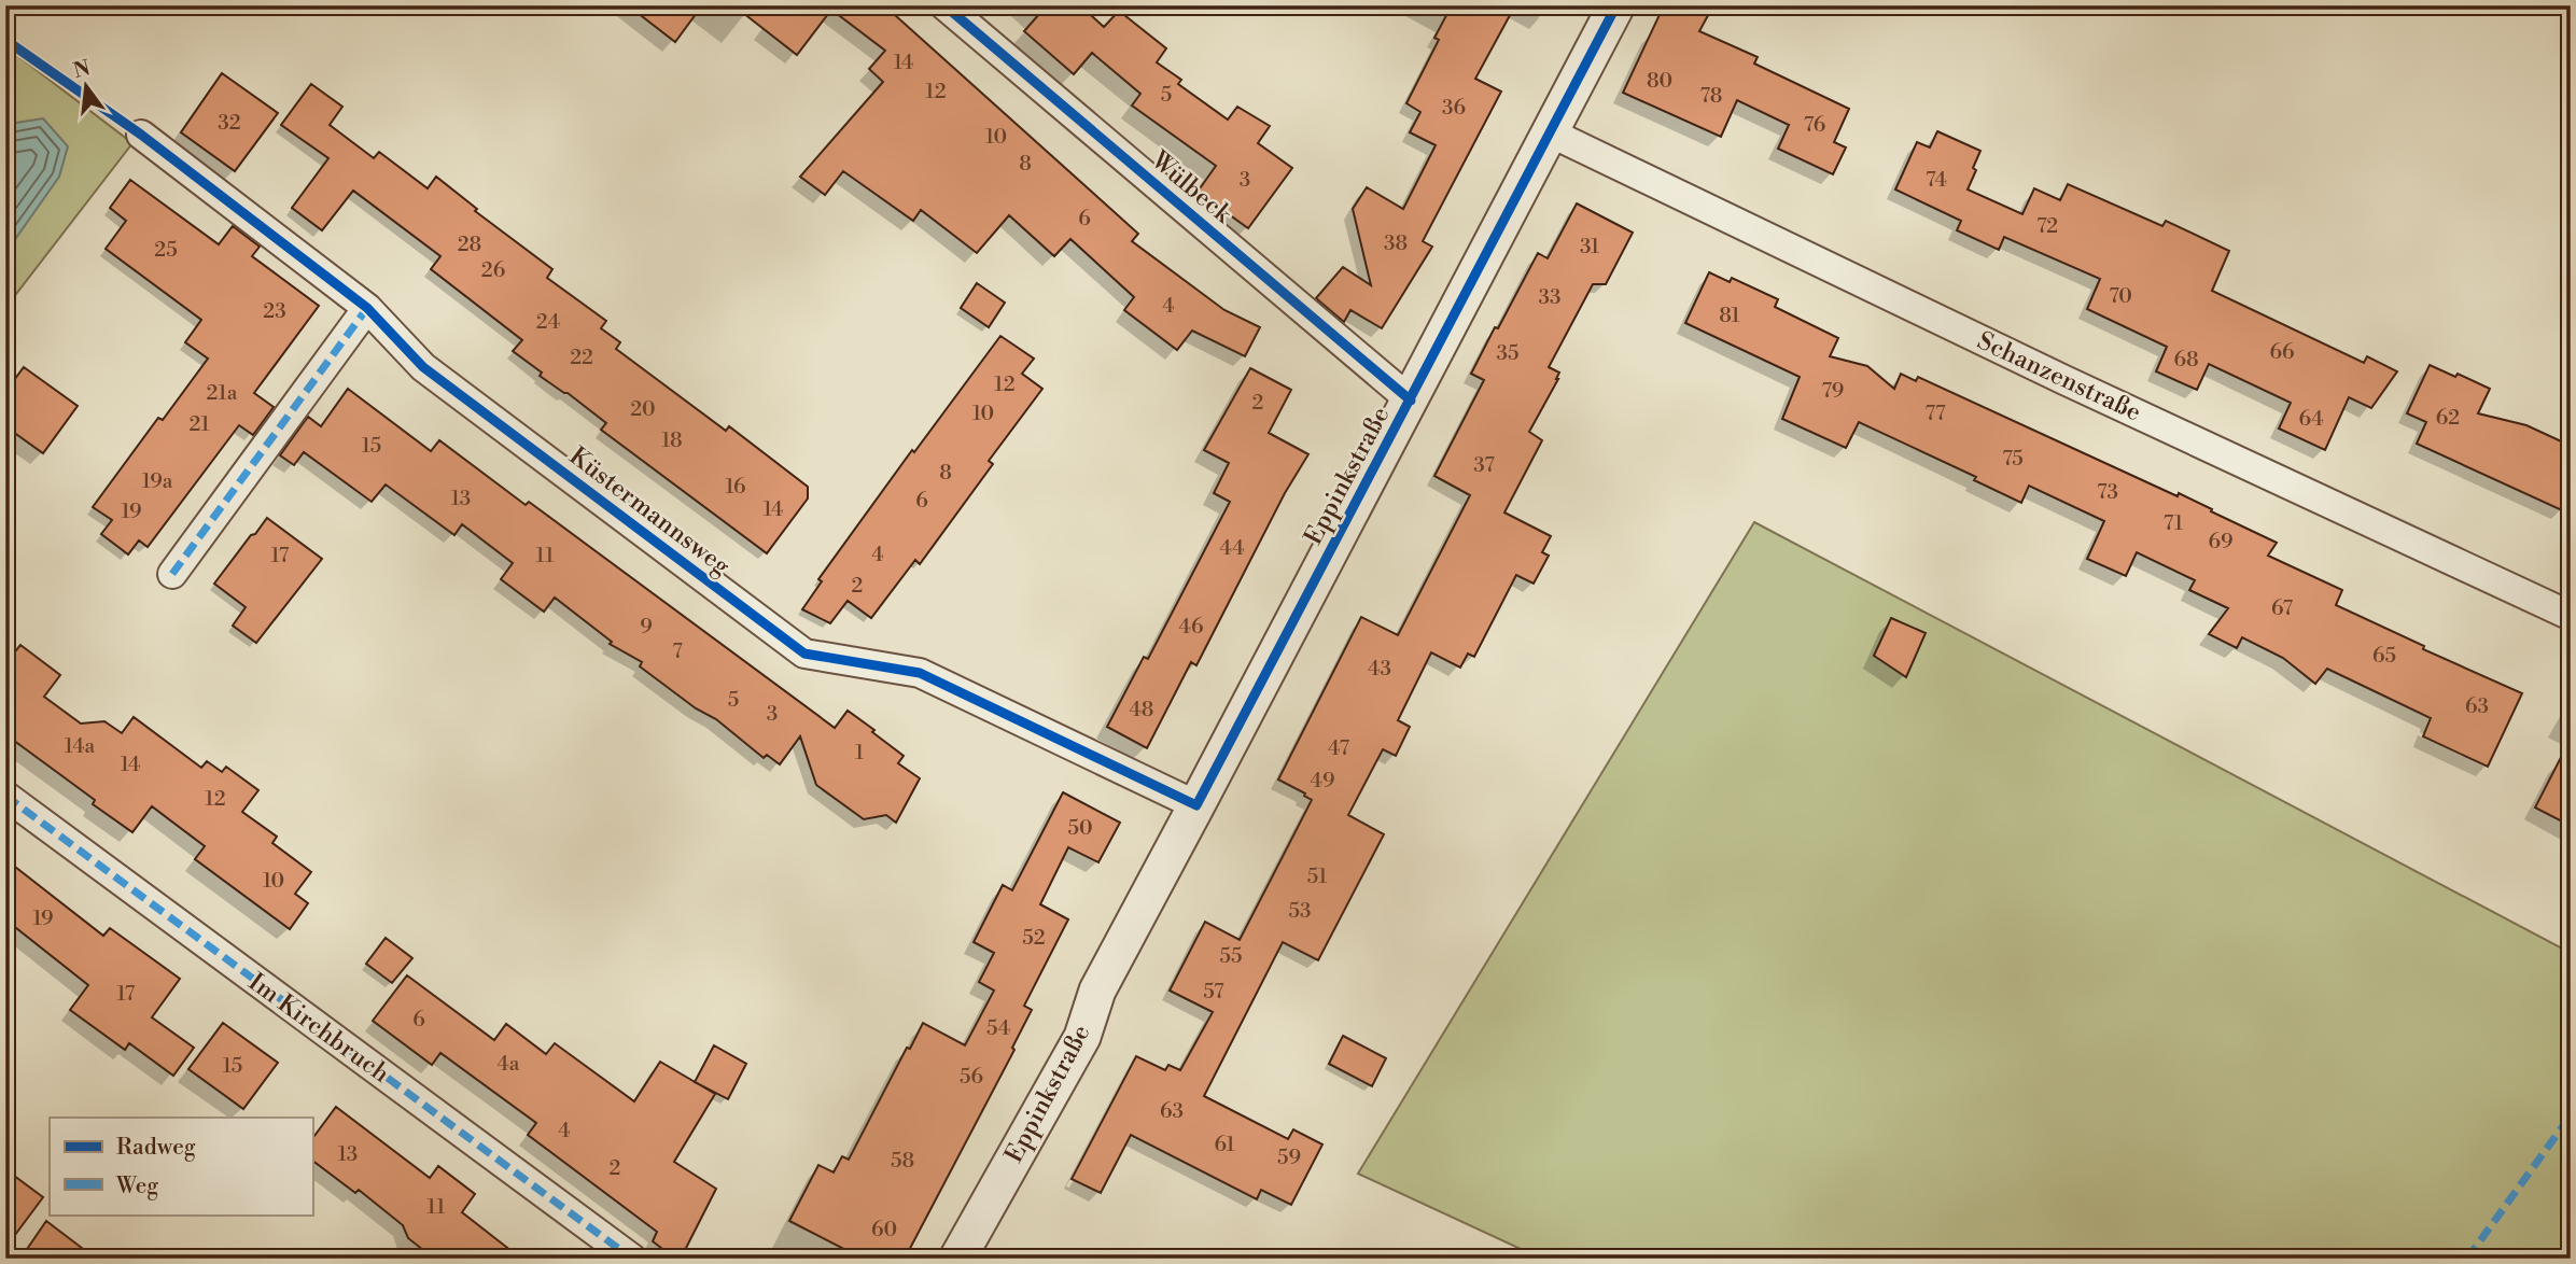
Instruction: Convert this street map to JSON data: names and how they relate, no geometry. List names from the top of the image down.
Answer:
{
  "streets": {
    "street": [
      "Wülbeck",
      "Schanzenstraße",
      "Eppinkstraße",
      "Küstermannsweg",
      "Im Kirchbruch"
    ]
  },
  "crossings": [
    ["Wülbeck", "Eppinkstraße"],
    ["Schanzenstraße", "Eppinkstraße"],
    ["Eppinkstraße", "Küstermannsweg"]
  ],
  "house_numbers": [
    "14",
    "80",
    "12",
    "5",
    "78",
    "36",
    "32",
    "76",
    "10",
    "8",
    "3",
    "74",
    "6",
    "72",
    "38",
    "28",
    "31",
    "25",
    "26",
    "70",
    "33",
    "4",
    "23",
    "81",
    "24",
    "66",
    "35",
    "22",
    "68",
    "12",
    "79",
    "21a",
    "2",
    "20",
    "10",
    "77",
    "62",
    "64",
    "21",
    "18",
    "15",
    "75",
    "37",
    "8",
    "19a",
    "16",
    "73",
    "13",
    "6",
    "14",
    "19",
    "71",
    "69",
    "44",
    "4",
    "17",
    "11",
    "2",
    "67",
    "9",
    "46",
    "7",
    "65",
    "43",
    "5",
    "63",
    "48",
    "3",
    "14a",
    "47",
    "1",
    "14",
    "49",
    "12",
    "50",
    "51",
    "10",
    "53",
    "19",
    "52",
    "55",
    "57",
    "17",
    "6",
    "54",
    "4a",
    "15",
    "56",
    "63",
    "4",
    "61",
    "13",
    "59",
    "58",
    "2",
    "11",
    "60"
  ],
  "legend": ["Radweg", "Weg"],
  "north": "top"
}
